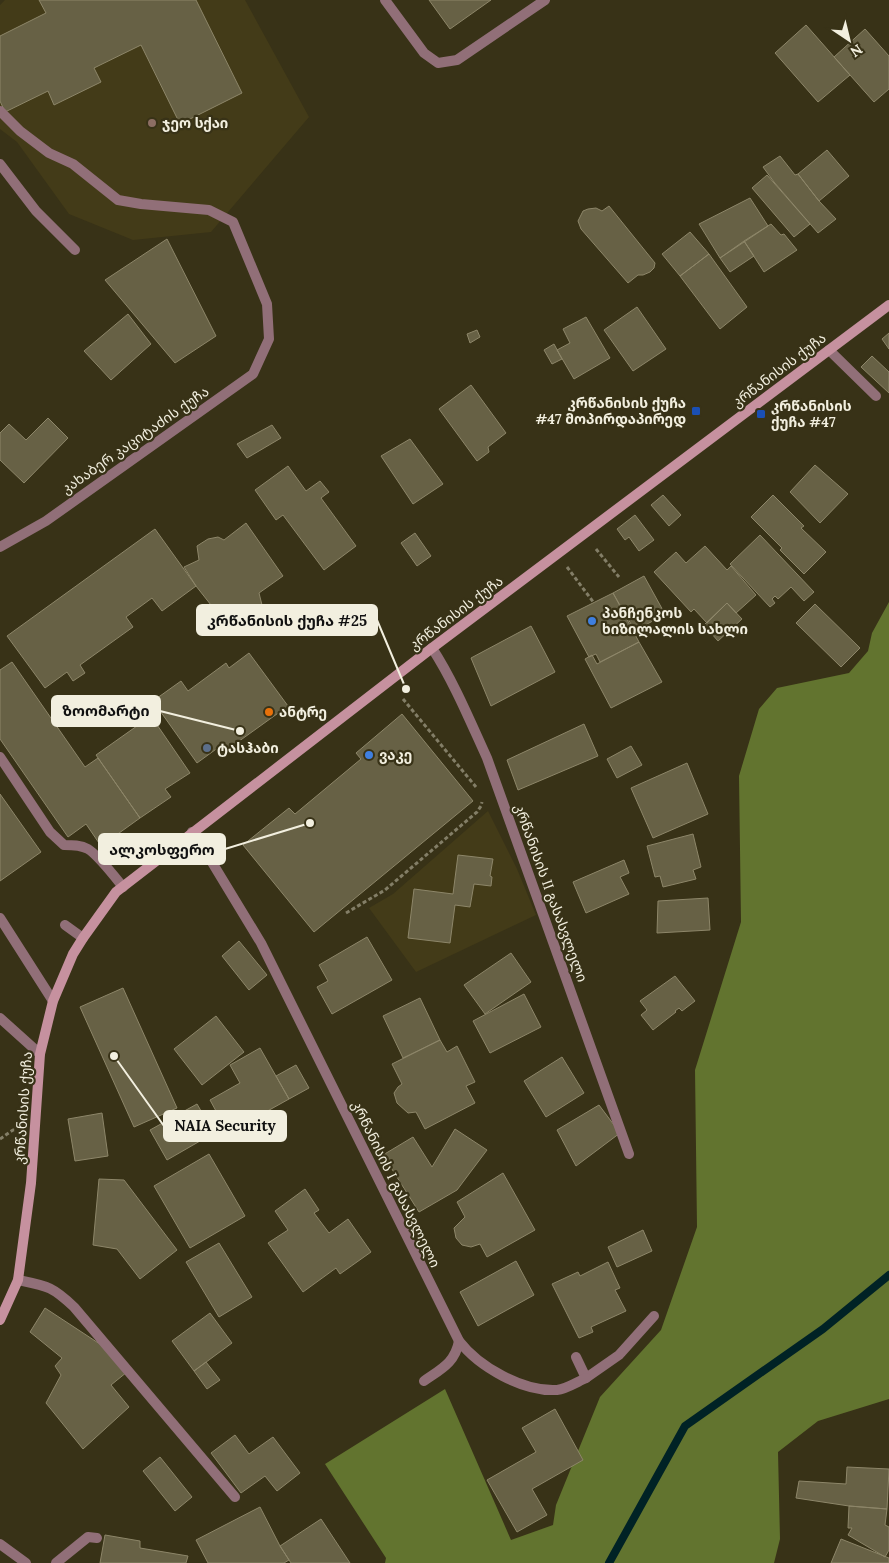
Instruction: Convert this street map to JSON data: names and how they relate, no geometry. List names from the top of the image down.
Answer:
{
  "streets": {
    "street": [
      "კრწანისის ქუჩა",
      "კახაბერ კაციტაძის ქუჩა",
      "კრწანისის II გასასვლელი",
      "კრწანისის I გასასვლელი"
    ]
  },
  "crossings": [
    ["კრწანისის ქუჩა", "კრწანისის II გასასვლელი"],
    ["კრწანისის ქუჩა", "კრწანისის I გასასვლელი"]
  ],
  "places": {
    "other": [
      "ჯეო სქაი",
      "პანჩენკოს ხიზილალის სახლი",
      "კრწანისის ქუჩა #25",
      "ანტრე",
      "ზოომარტი",
      "ტასჰაბი",
      "ვაკე",
      "ალკოსფერო",
      "NAIA Security"
    ],
    "transit": ["კრწანისის ქუჩა #47 მოპირდაპირედ", "კრწანისის ქუჩა #47"]
  },
  "north": "bottom right"
}
